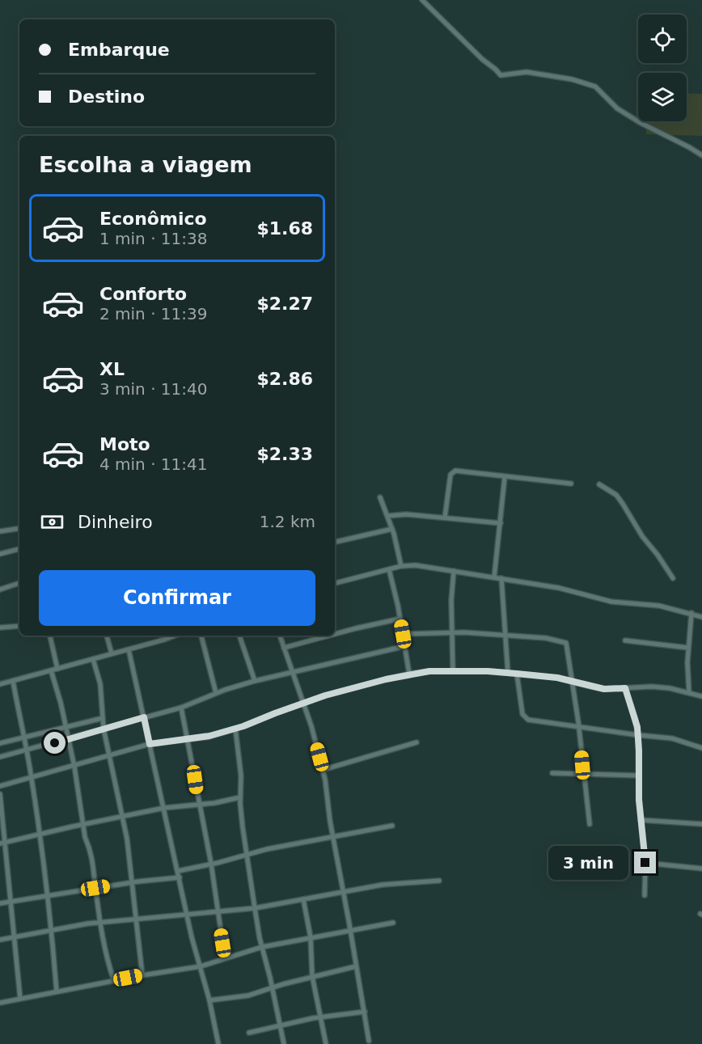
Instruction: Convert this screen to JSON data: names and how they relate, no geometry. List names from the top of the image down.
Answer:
{
  "page": {
    "banner": ["Embarque", "Destino"],
    "heading": "Escolha a viagem",
    "list": [
      {
        "name": "Econômico",
        "note": "1 min · 11:38",
        "value": "$1.68"
      },
      {
        "name": "Conforto",
        "note": "2 min · 11:39",
        "value": "$2.27"
      },
      {
        "name": "XL",
        "note": "3 min · 11:40",
        "value": "$2.86"
      },
      {
        "name": "Moto",
        "note": "4 min · 11:41",
        "value": "$2.33"
      }
    ],
    "pay": ["Dinheiro", "1.2 km"],
    "buttons": "Confirmar",
    "bubble": "3 min"
  }
}
